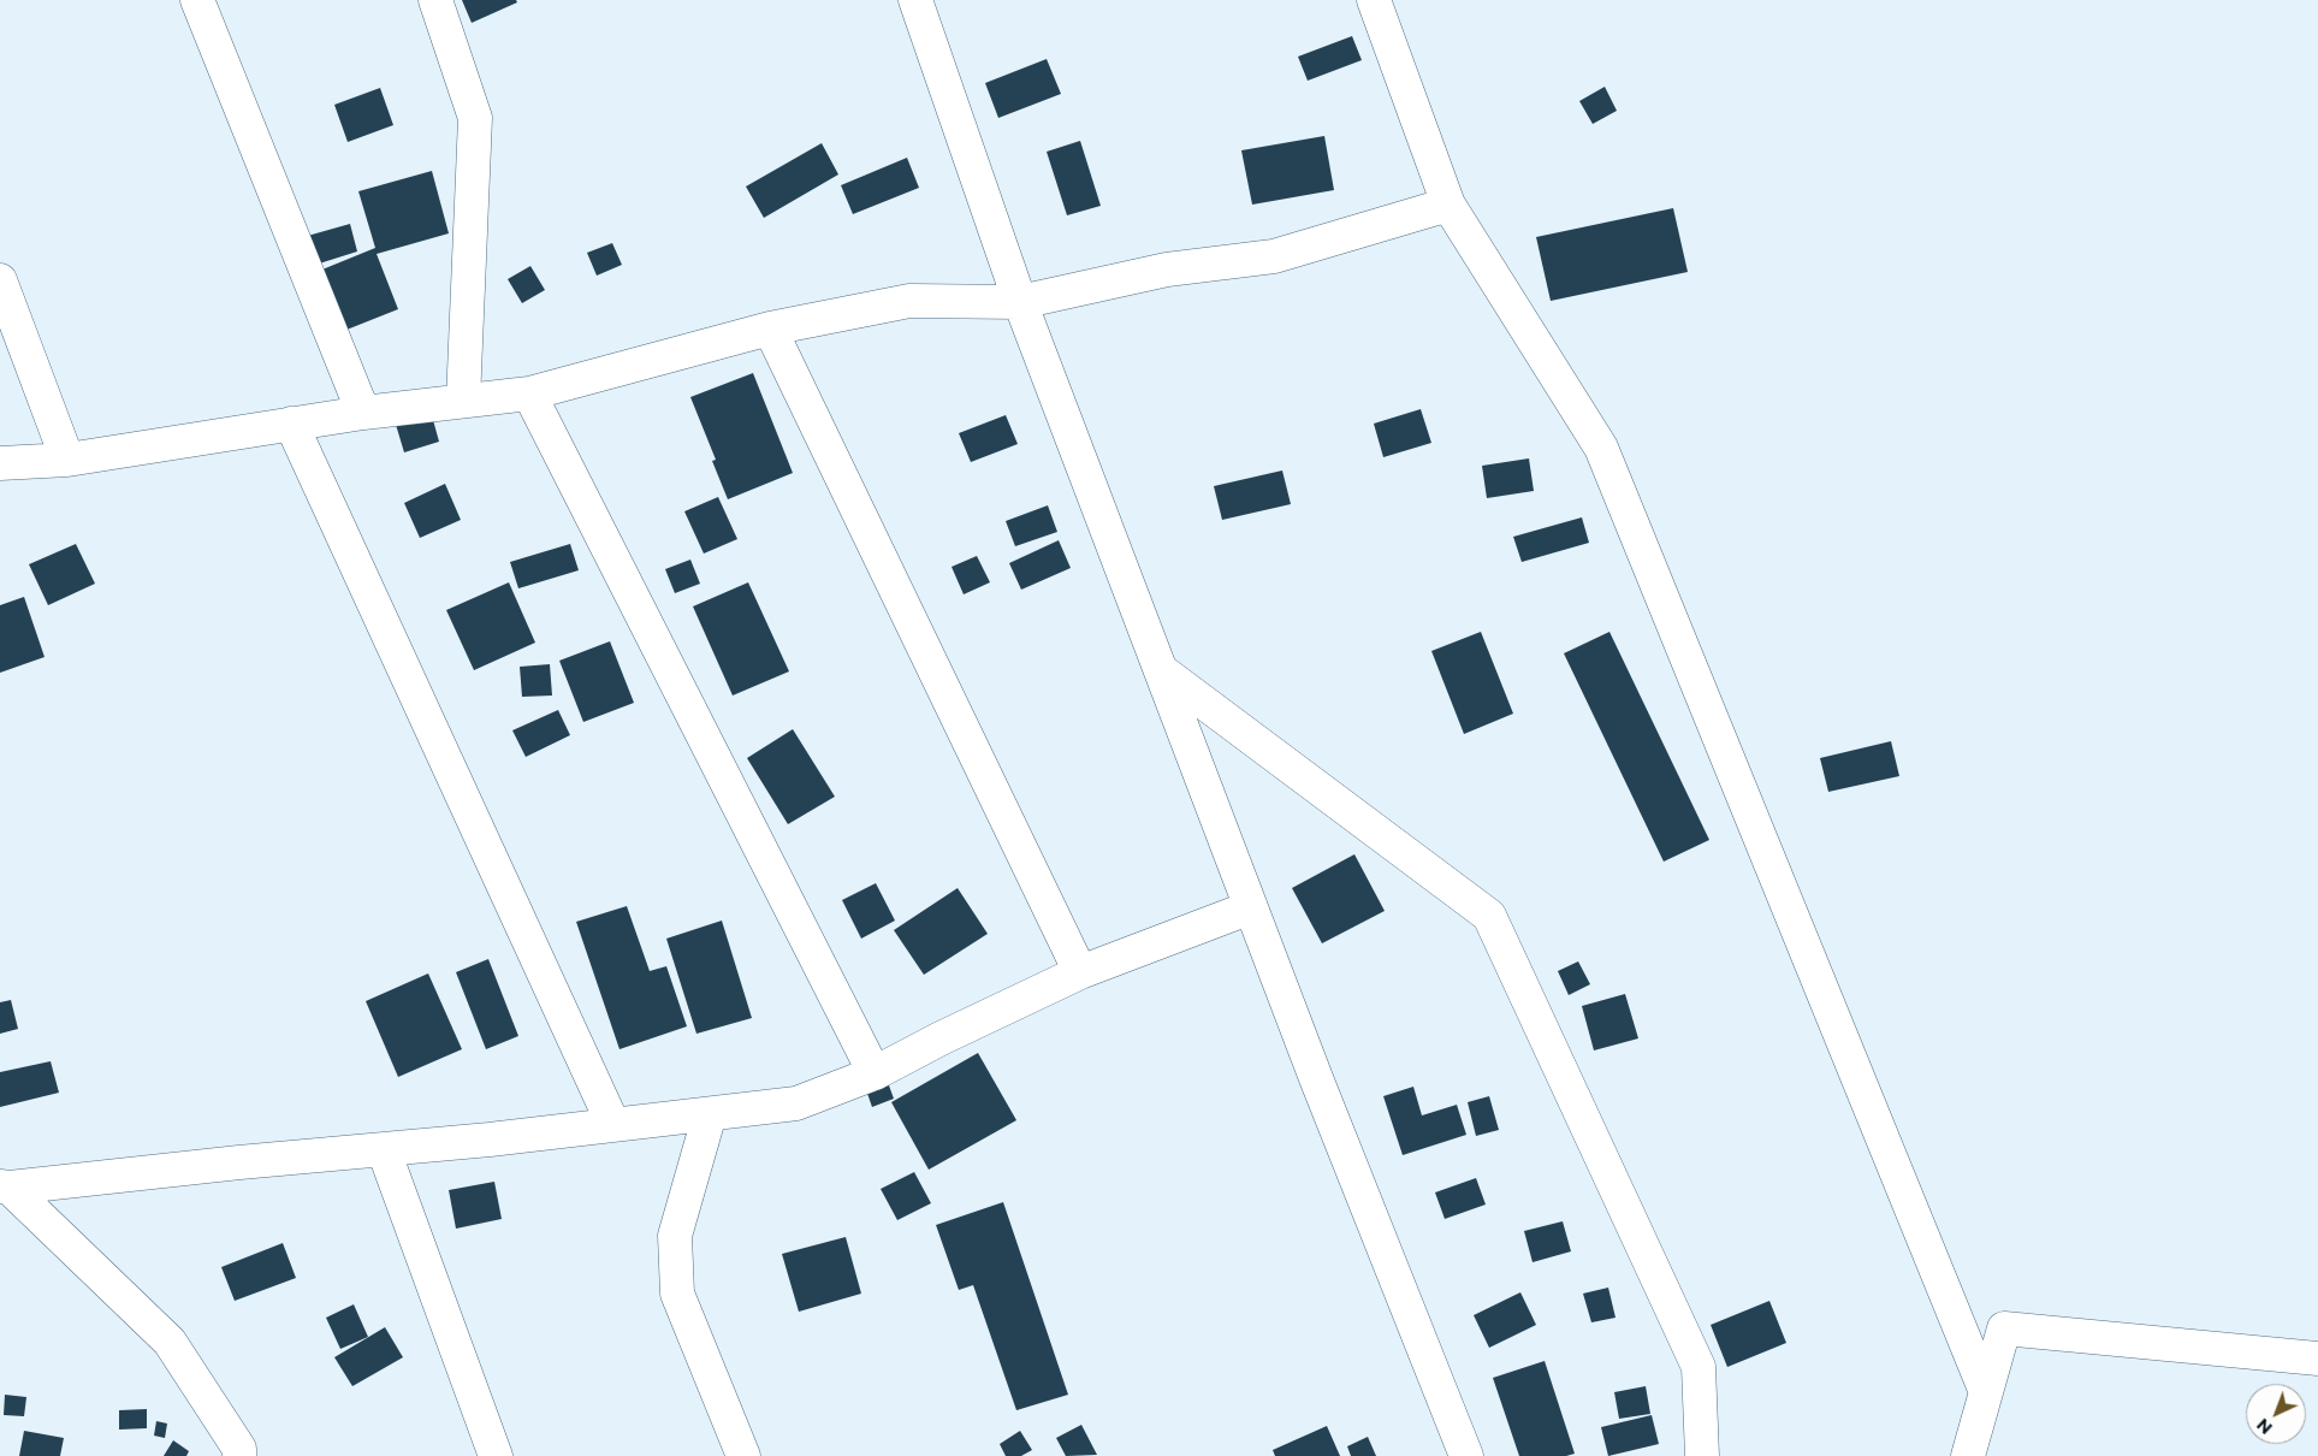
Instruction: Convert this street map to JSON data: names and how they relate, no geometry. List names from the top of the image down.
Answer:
{
  "north": "bottom left"
}
